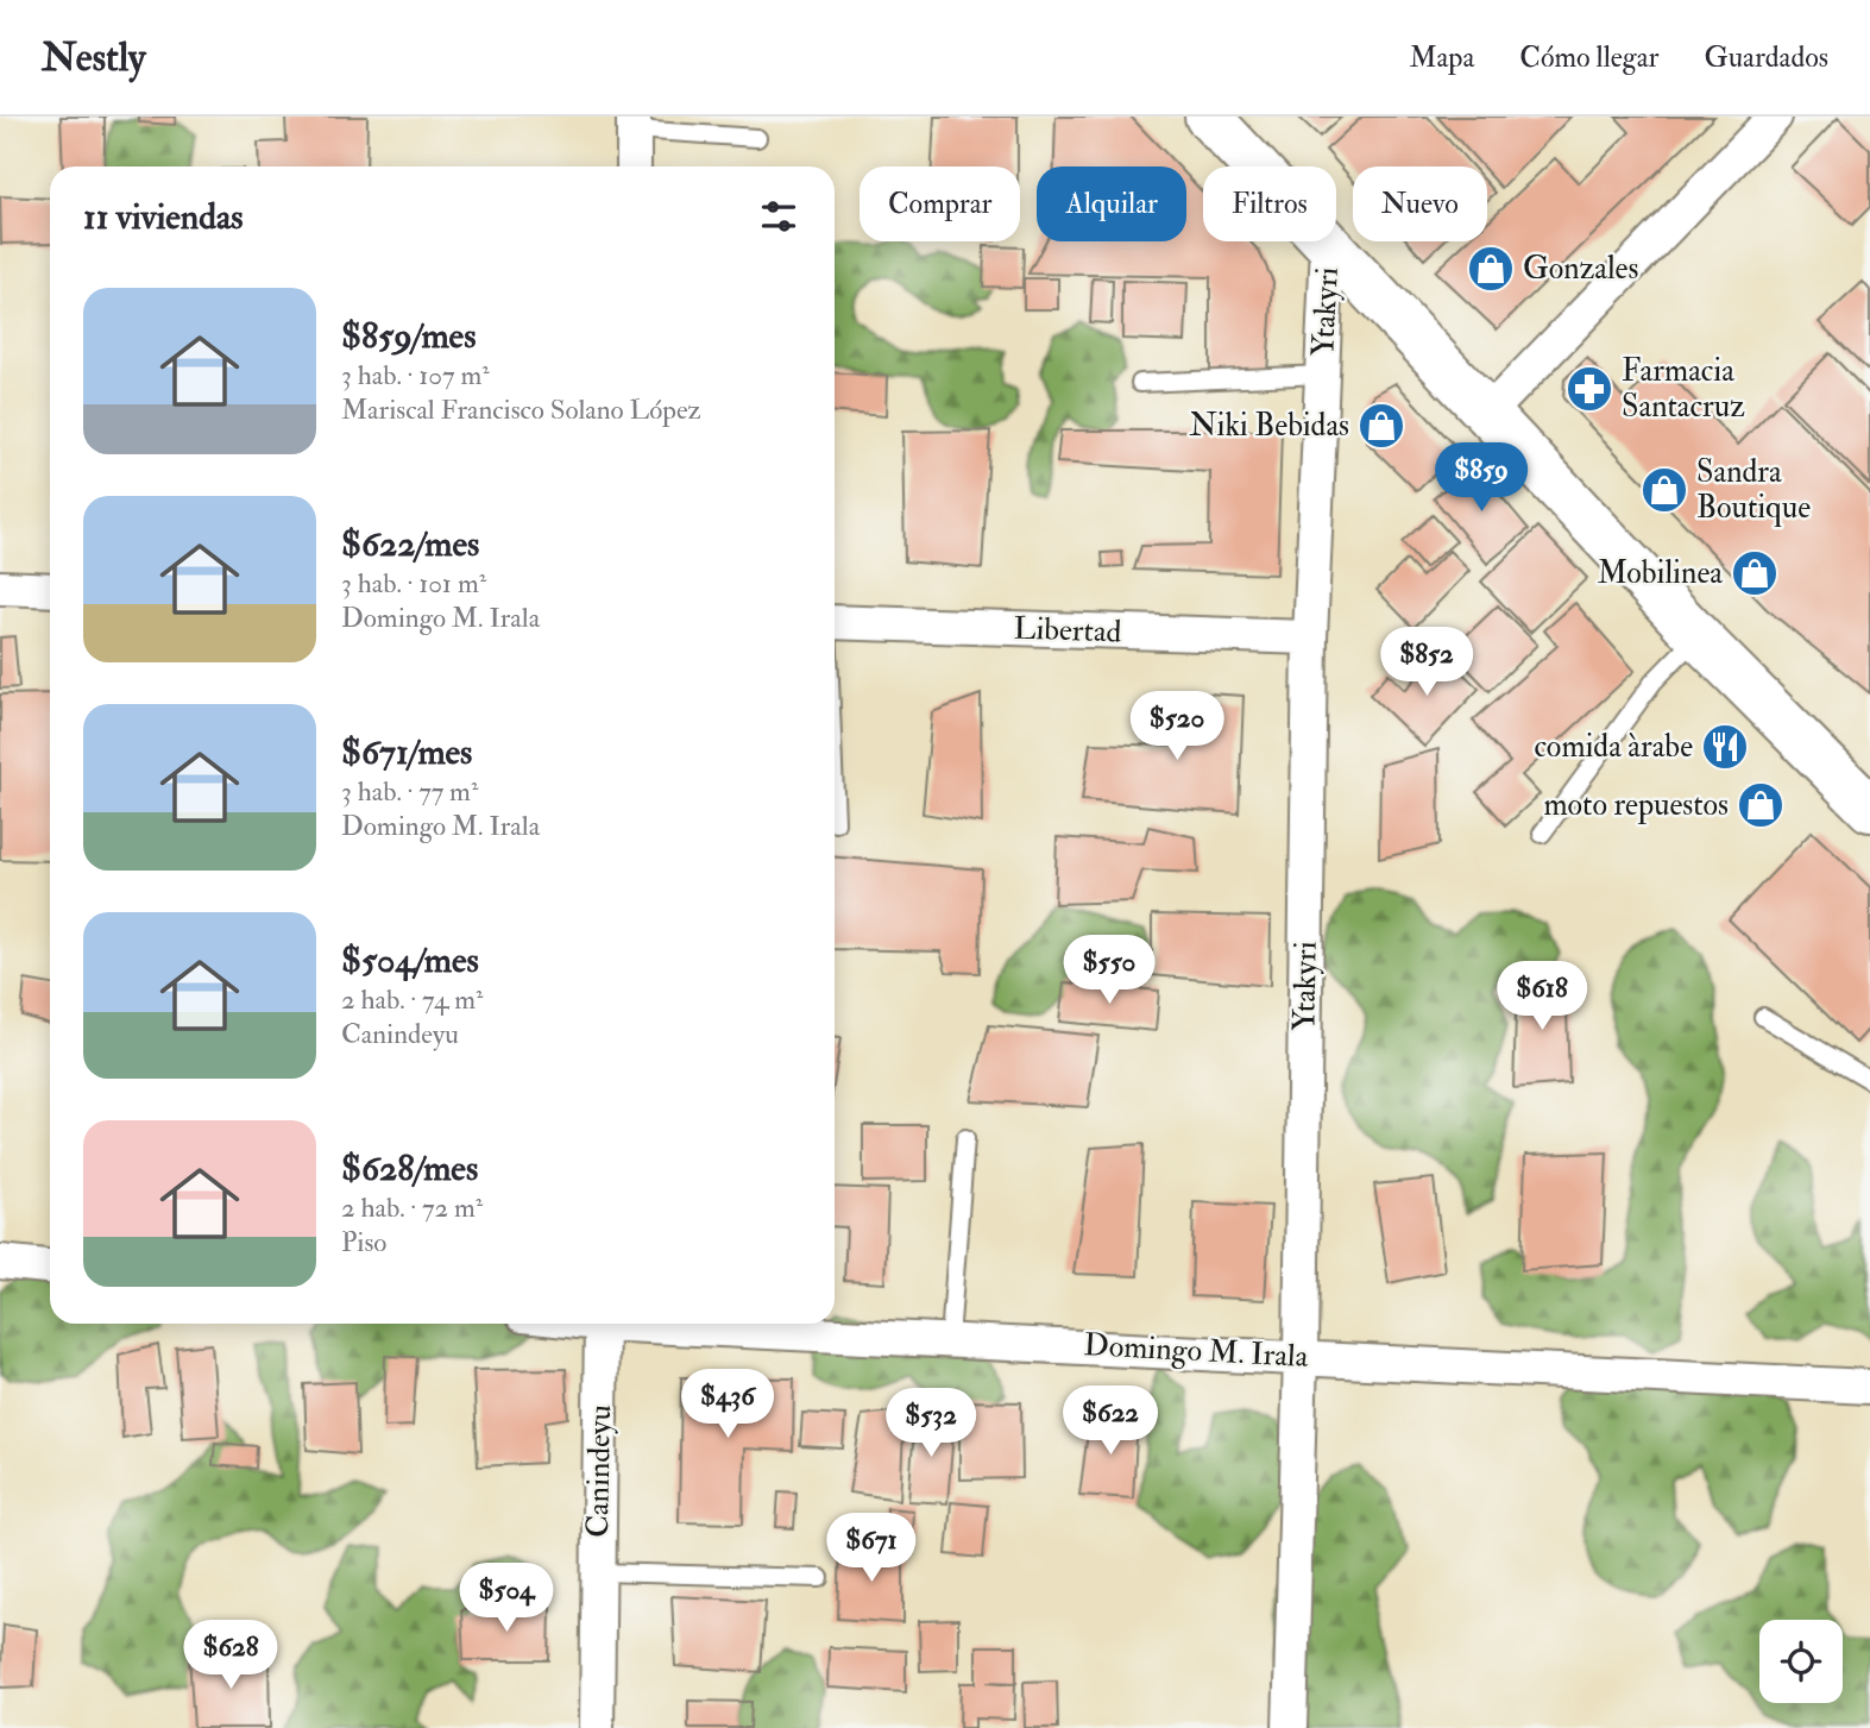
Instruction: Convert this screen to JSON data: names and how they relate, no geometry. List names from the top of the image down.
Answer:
{
  "streets": {
    "street": [
      "Ytakyri",
      "Libertad",
      "Domingo M. Irala",
      "Canindeyu"
    ]
  },
  "crossings": [
    ["Ytakyri", "Libertad"],
    ["Ytakyri", "Domingo M. Irala"]
  ],
  "places": {
    "shop": [
      "Gonzales",
      "Niki Bebidas",
      "Sandra Boutique",
      "Mobilinea",
      "moto repuestos"
    ],
    "pharmacy": ["Farmacia Santacruz"],
    "restaurant": ["comida àrabe"]
  },
  "page": {
    "header": "Nestly",
    "nav": ["Mapa", "Cómo llegar", "Guardados"],
    "chip": [
      "Comprar",
      "Alquilar",
      "Filtros",
      "Nuevo"
    ],
    "heading": "11 viviendas",
    "list": [
      {
        "name": "$859/mes",
        "note": "3 hab. · 107 m² · Mariscal Francisco Solano López"
      },
      {
        "name": "$622/mes",
        "note": "3 hab. · 101 m² · Domingo M. Irala"
      },
      {
        "name": "$671/mes",
        "note": "3 hab. · 77 m² · Domingo M. Irala"
      },
      {
        "name": "$504/mes",
        "note": "2 hab. · 74 m² · Canindeyu"
      },
      {
        "name": "$628/mes",
        "note": "2 hab. · 72 m² · Piso"
      }
    ],
    "price": [
      "$859",
      "$852",
      "$520",
      "$550",
      "$618",
      "$436",
      "$622",
      "$532",
      "$671",
      "$504",
      "$628"
    ]
  }
}
